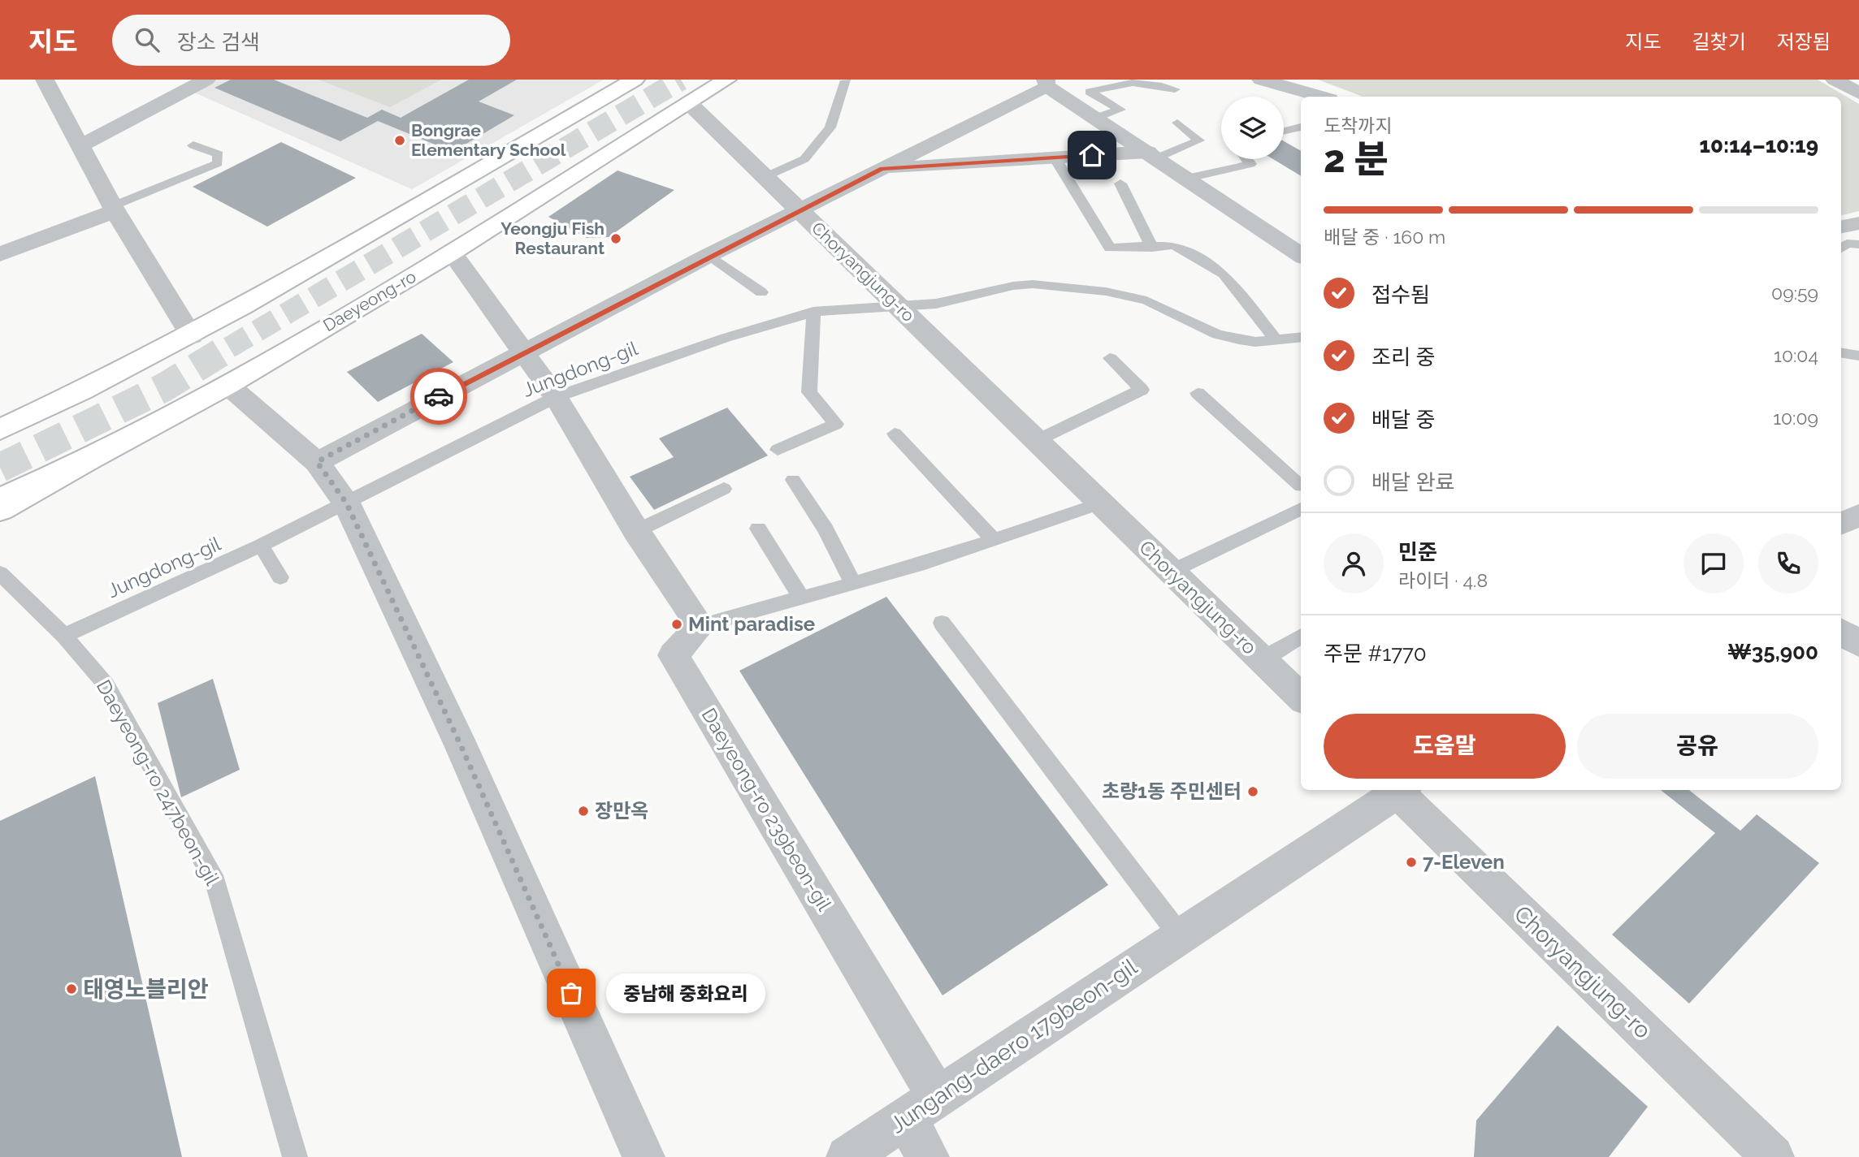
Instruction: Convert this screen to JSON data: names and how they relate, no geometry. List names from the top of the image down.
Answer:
{
  "streets": {
    "main road": ["Daeyeong-ro"],
    "street": ["Choryangjung-ro", "Daeyeong-ro 239beon-gil", "Jungang-daero 179beon-gil"],
    "lane": ["Jungdong-gil", "Daeyeong-ro 247beon-gil"]
  },
  "crossings": [
    ["Choryangjung-ro", "Daeyeong-ro"],
    ["Choryangjung-ro", "Jungdong-gil"],
    ["Jungdong-gil", "Daeyeong-ro 247beon-gil"],
    ["Daeyeong-ro 239beon-gil", "Jungang-daero 179beon-gil"]
  ],
  "places": [
    "Bongrae Elementary School",
    "Yeongju Fish Restaurant",
    "Mint paradise",
    "초량1동 주민센터",
    "장만옥",
    "7-Eleven",
    "태영노블리안",
    "중남해 중화요리"
  ],
  "page": {
    "header": "지도",
    "search": "장소 검색",
    "nav": ["지도", "길찾기", "저장됨"],
    "heading": ["2 분", "도착까지", "10:14–10:19"],
    "panel": [
      "민준",
      "라이더 · 4.8",
      "주문 #1770",
      "₩35,900"
    ],
    "bar": "배달 중 · 160 m",
    "list": [
      ["접수됨", "09:59"],
      ["조리 중", "10:04"],
      ["배달 중", "10:09"],
      "배달 완료"
    ],
    "buttons": ["도움말", "공유"],
    "bubble": "중남해 중화요리"
  }
}
